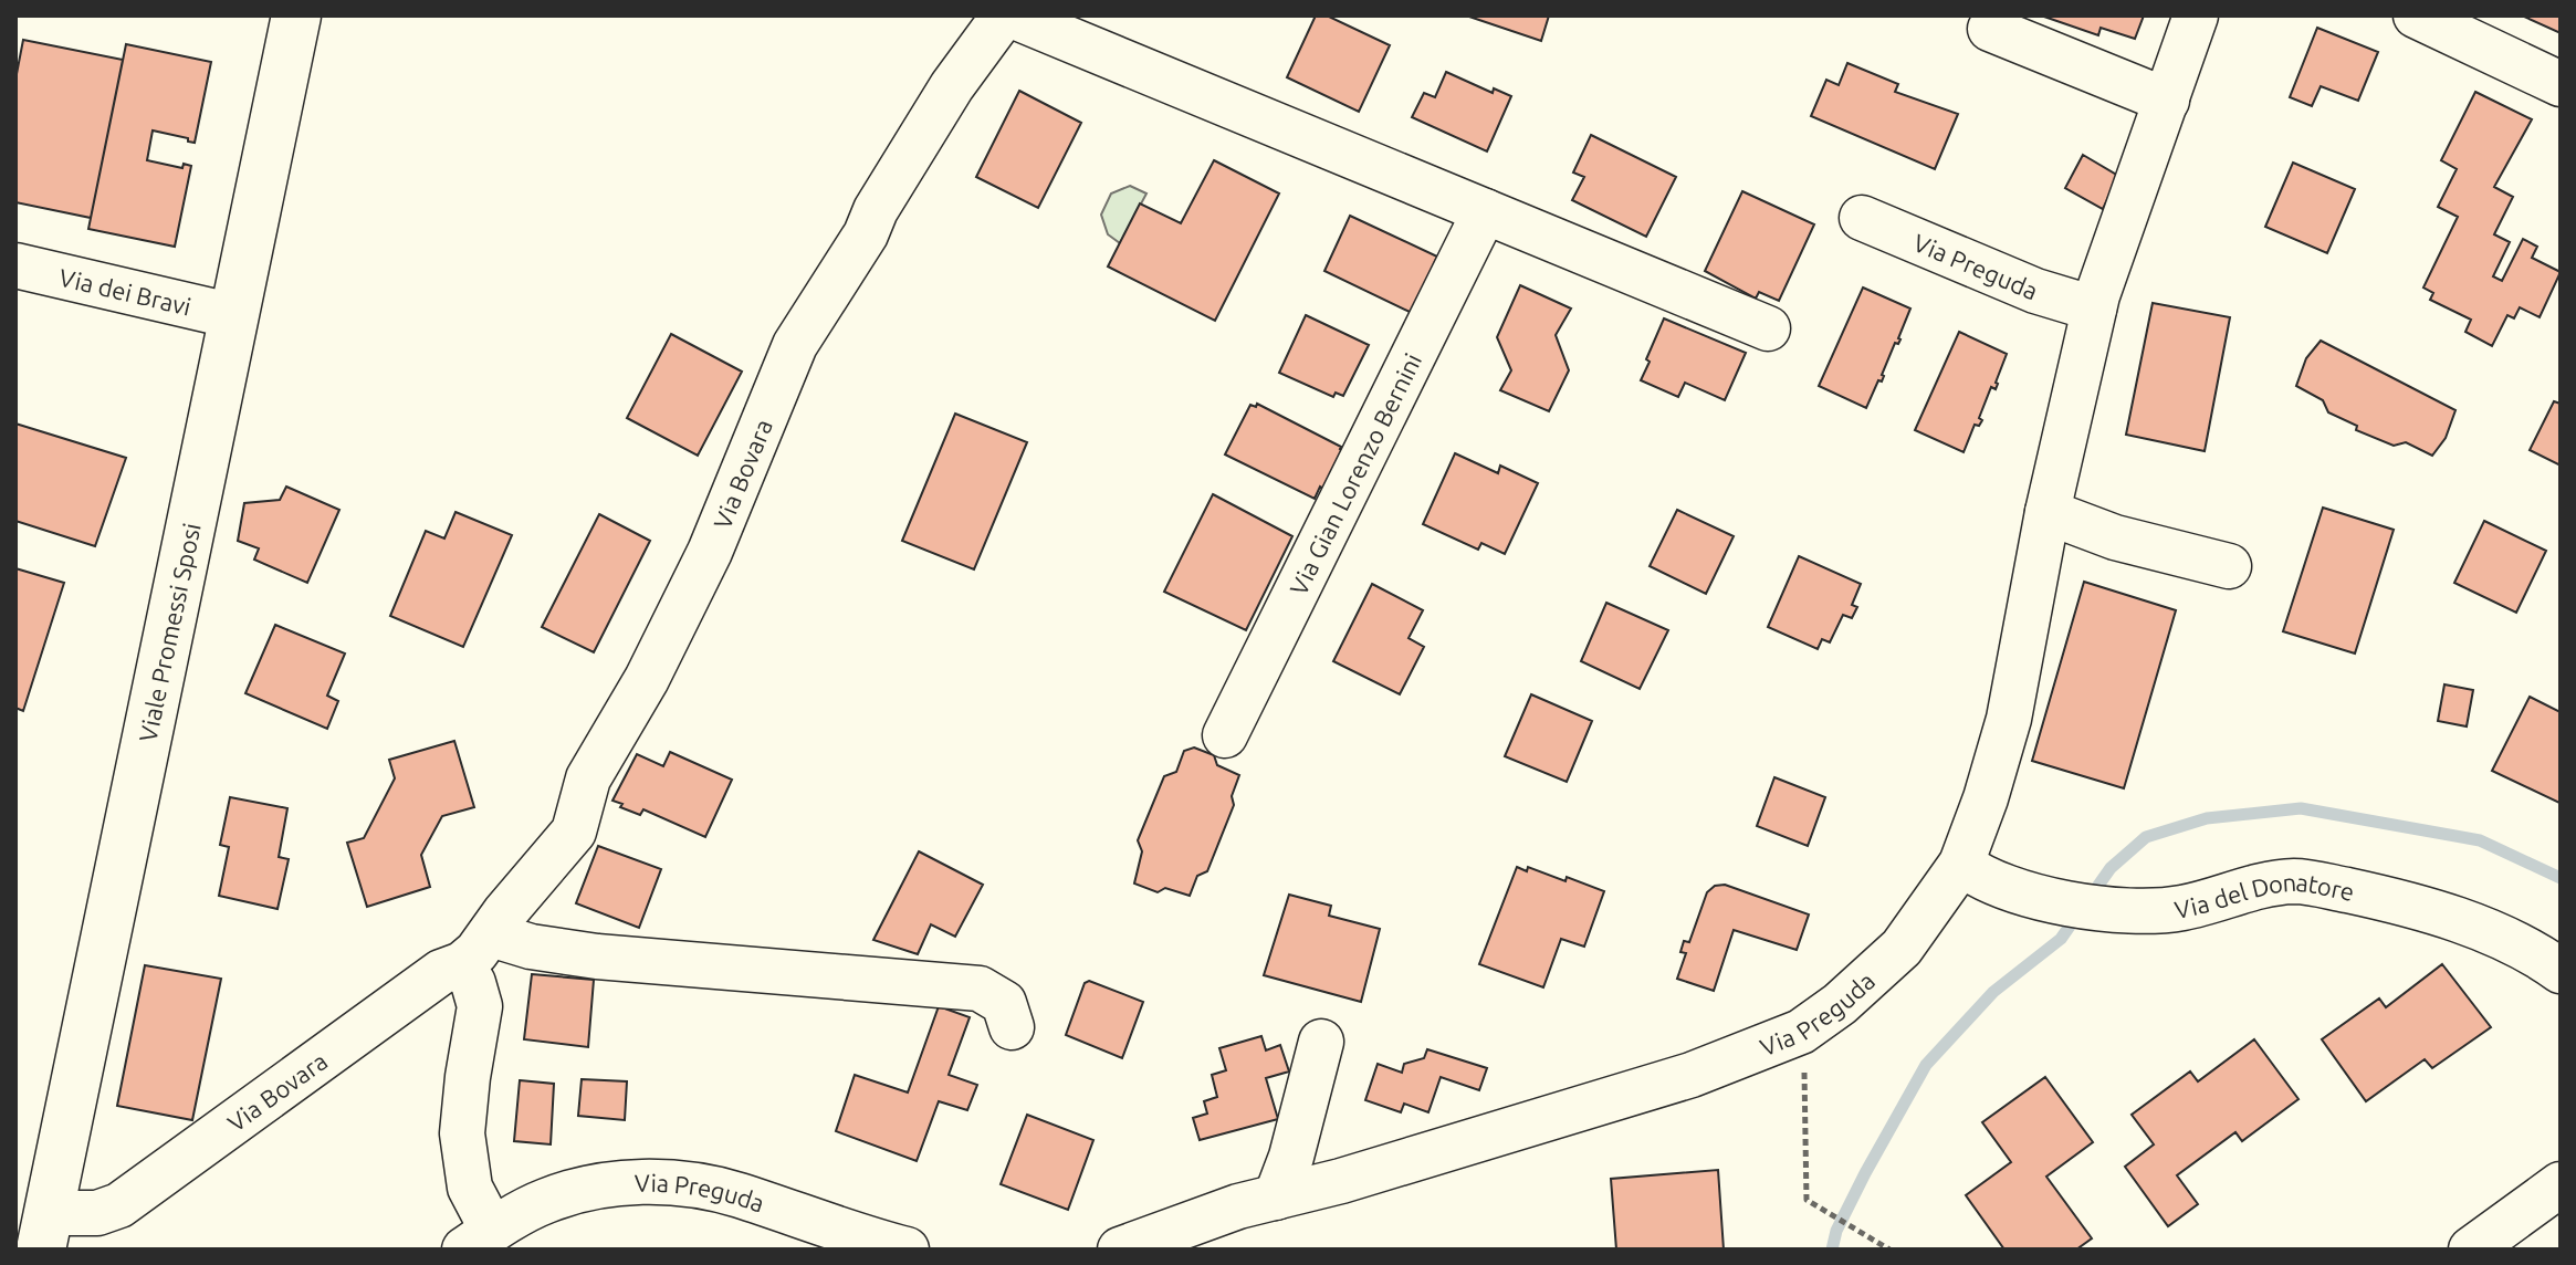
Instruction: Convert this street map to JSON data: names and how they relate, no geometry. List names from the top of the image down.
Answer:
{
  "streets": {
    "main road": ["Viale Promessi Sposi"],
    "street": [
      "Via Preguda",
      "Via dei Bravi",
      "Via Bovara",
      "Via Gian Lorenzo Bernini",
      "Via del Donatore"
    ]
  },
  "crossings": [
    ["Via Preguda", "Via Bovara"],
    ["Via Preguda", "Via del Donatore"],
    ["Via dei Bravi", "Viale Promessi Sposi"],
    ["Via Bovara", "Viale Promessi Sposi"]
  ]
}
